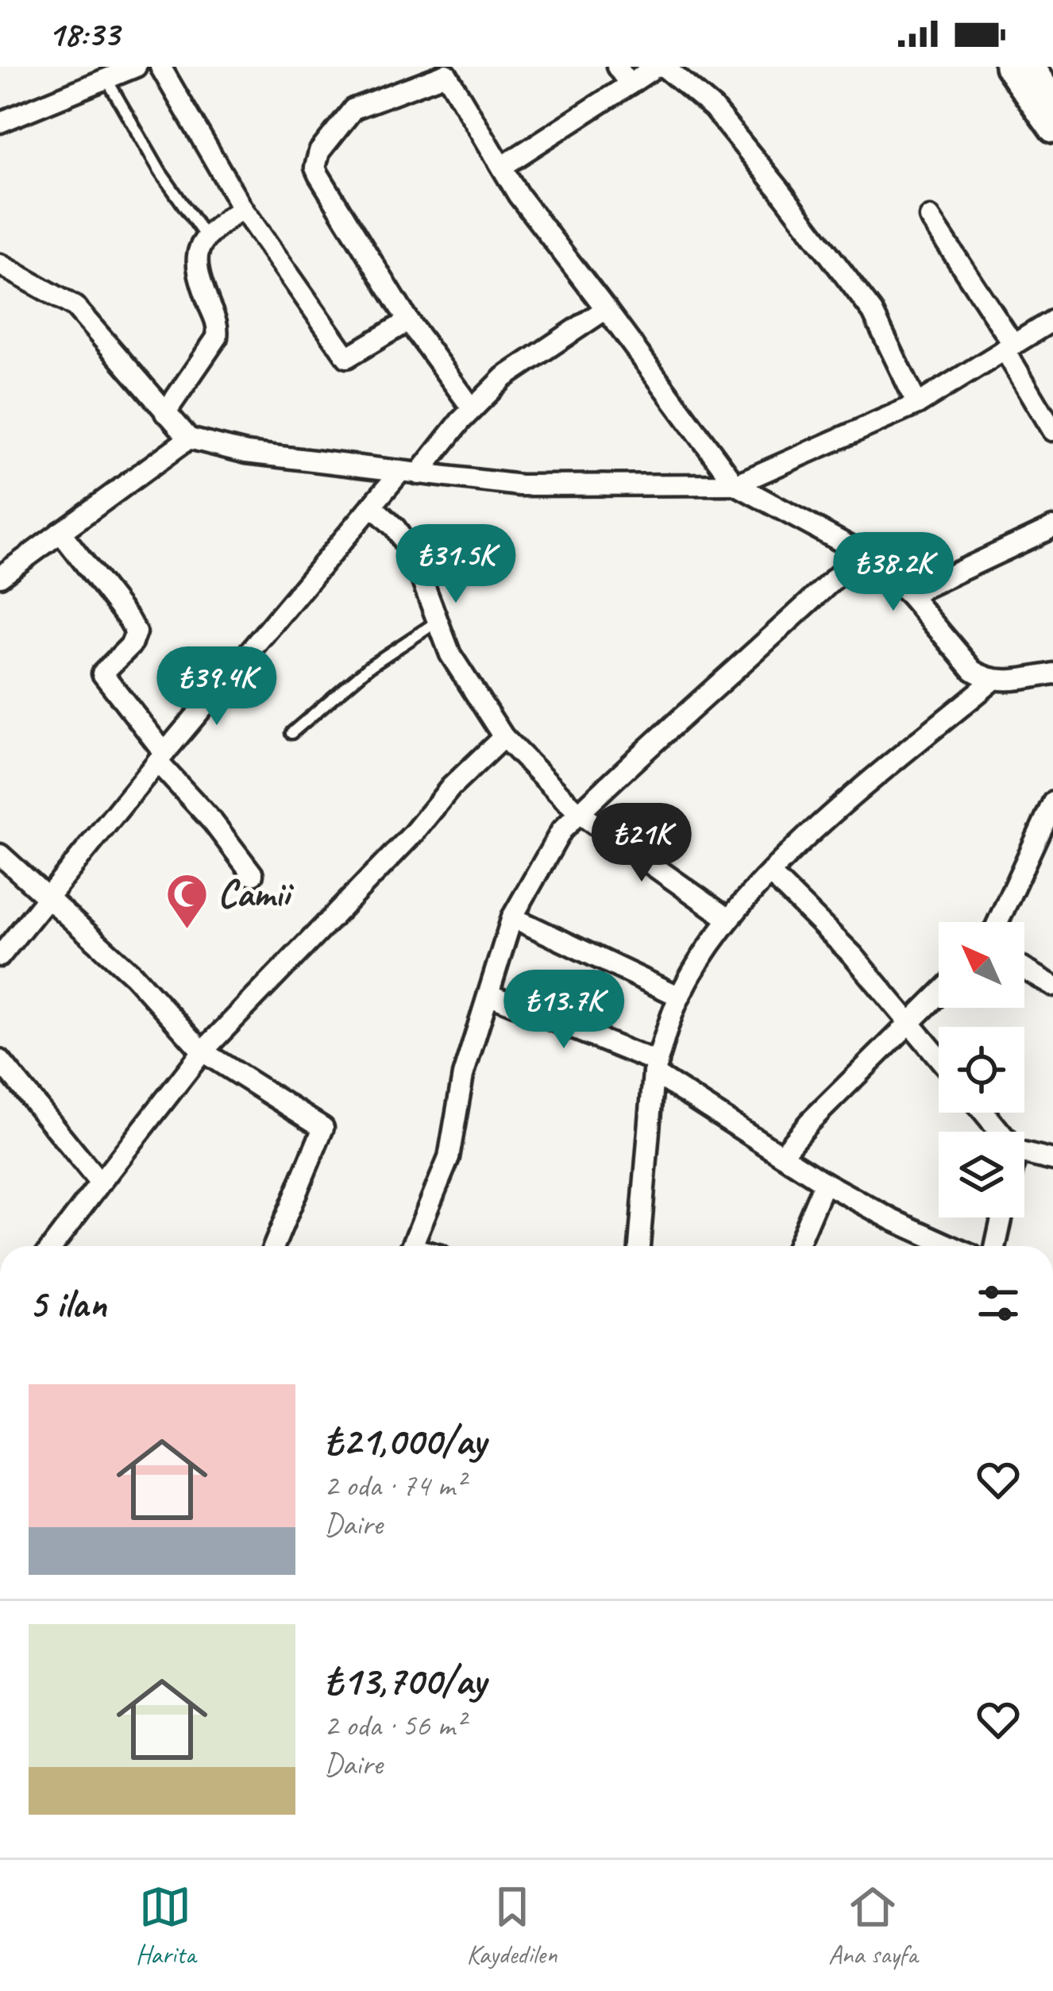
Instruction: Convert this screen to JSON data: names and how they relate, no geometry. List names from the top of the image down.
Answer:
{
  "places": {
    "mosque": ["Camii"]
  },
  "north": "top left",
  "page": {
    "status": "18:33",
    "price": [
      "₺31.5K",
      "₺38.2K",
      "₺39.4K",
      "₺21K",
      "₺13.7K"
    ],
    "heading": "5 ilan",
    "list": [
      {
        "name": "₺21,000/ay",
        "note": "2 oda · 74 m² · Daire"
      },
      {
        "name": "₺13,700/ay",
        "note": "2 oda · 56 m² · Daire"
      }
    ],
    "tabs": ["Harita", "Kaydedilen", "Ana sayfa"]
  }
}
